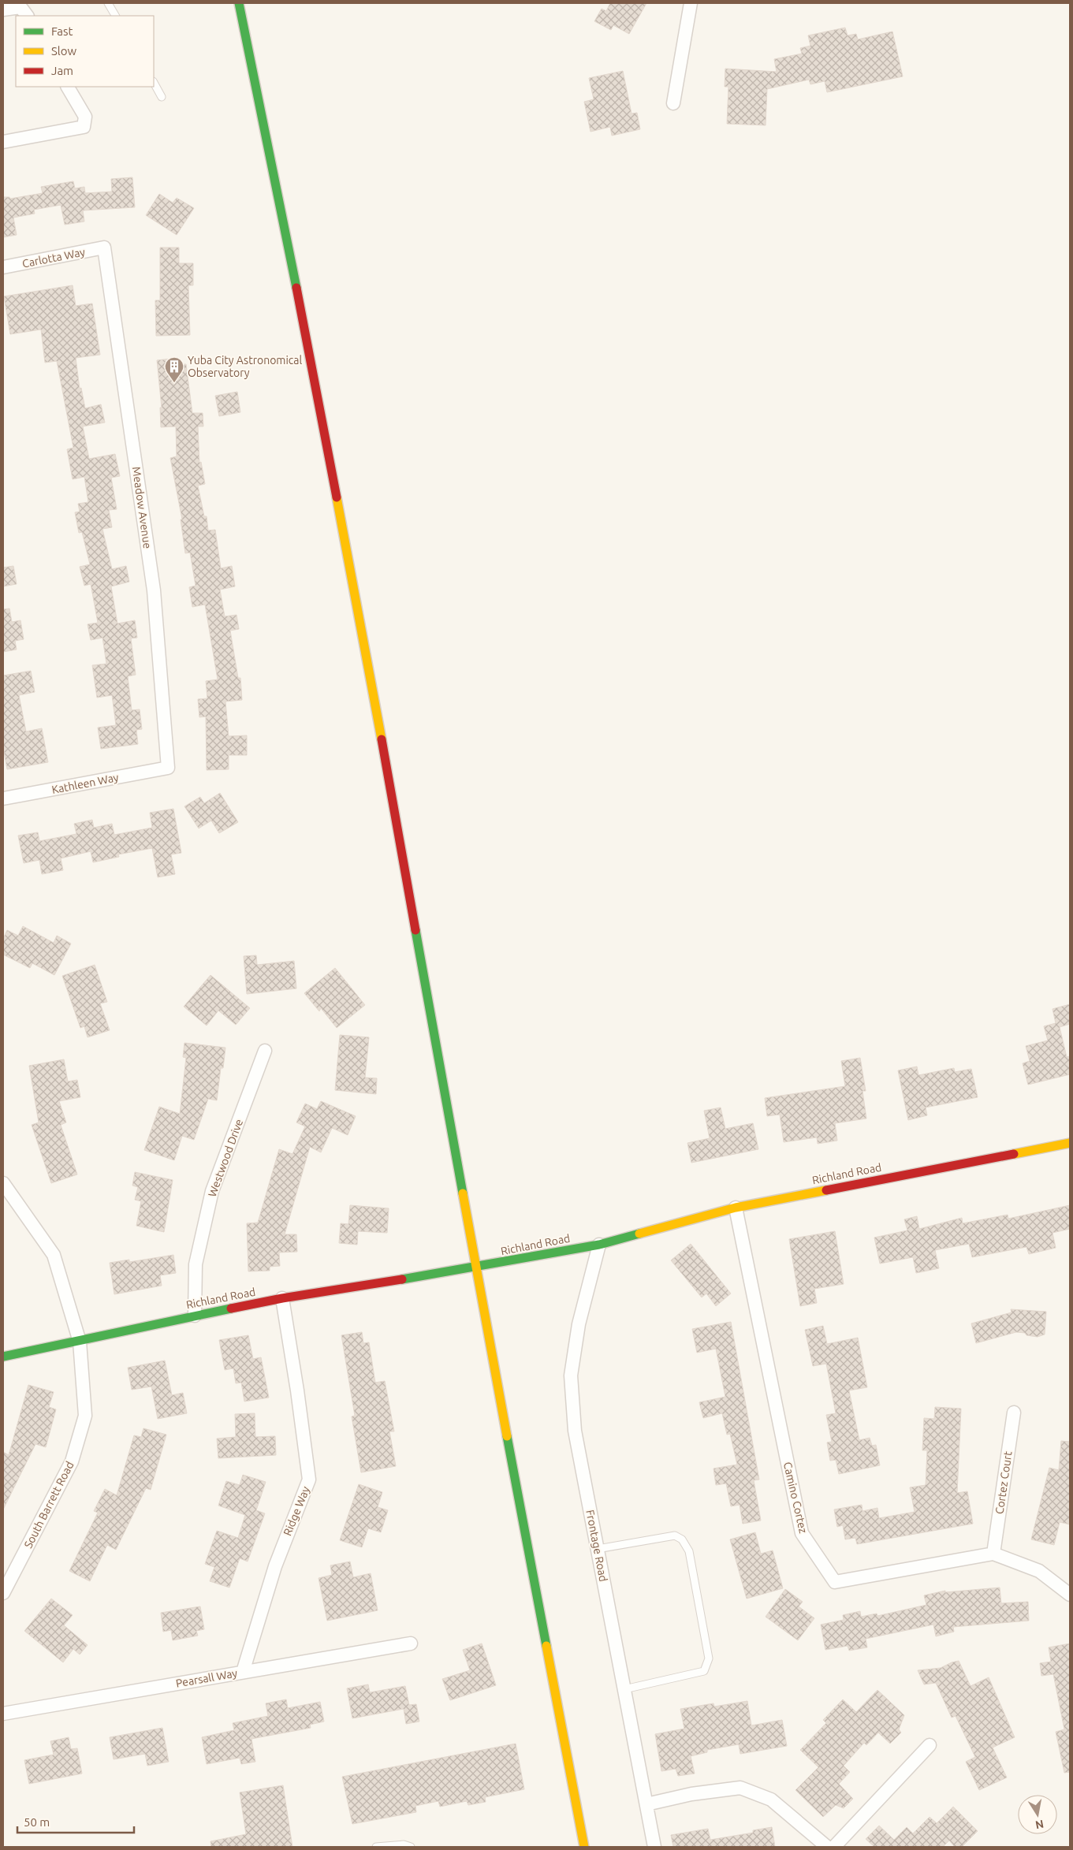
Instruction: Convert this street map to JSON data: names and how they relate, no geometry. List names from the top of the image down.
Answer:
{
  "streets": {
    "main road": ["Richland Road"],
    "street": [
      "Carlotta Way",
      "Meadow Avenue",
      "Kathleen Way",
      "Westwood Drive",
      "Cortez Court",
      "Camino Cortez",
      "South Barrett Road",
      "Ridge Way",
      "Frontage Road",
      "Pearsall Way"
    ]
  },
  "crossings": [
    ["Carlotta Way", "Meadow Avenue"],
    ["Meadow Avenue", "Kathleen Way"],
    ["Westwood Drive", "Richland Road"],
    ["Richland Road", "Camino Cortez"],
    ["Richland Road", "South Barrett Road"],
    ["Richland Road", "Ridge Way"],
    ["Richland Road", "Frontage Road"],
    ["Cortez Court", "Camino Cortez"],
    ["Ridge Way", "Pearsall Way"]
  ],
  "places": {
    "building": ["Yuba City Astronomical Observatory"]
  },
  "legend": ["Fast", "Slow", "Jam"],
  "scale_bar": "50 m",
  "north": "bottom"
}
